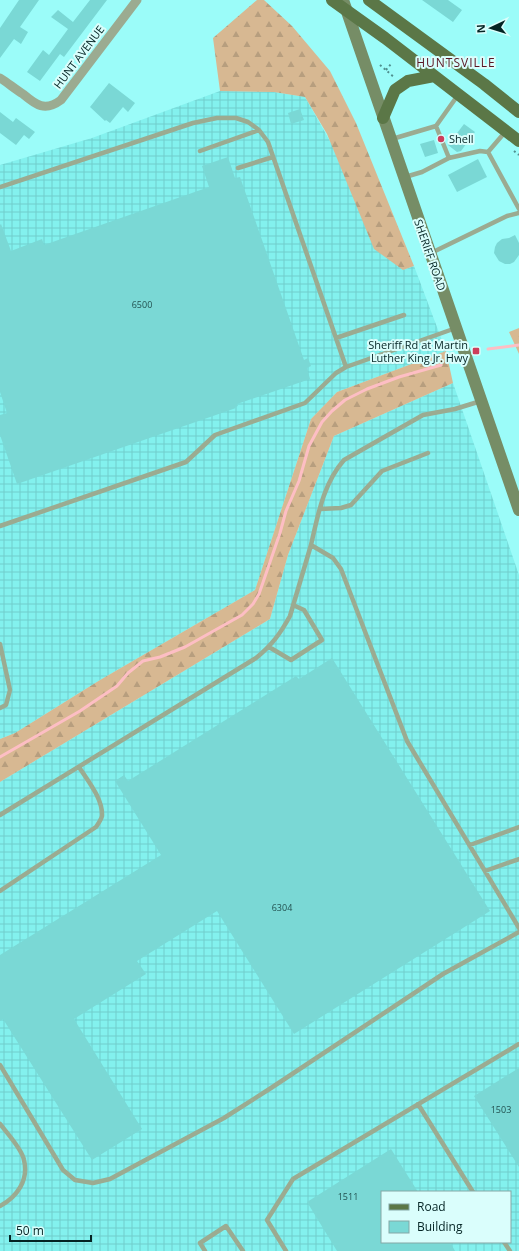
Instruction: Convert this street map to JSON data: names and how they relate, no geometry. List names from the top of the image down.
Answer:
{
  "streets": {
    "main road": ["SHERIFF ROAD"],
    "street": ["HUNT AVENUE"]
  },
  "districts": ["HUNTSVILLE"],
  "places": {
    "other": ["Shell"],
    "transit": ["Sheriff Rd at Martin Luther King Jr. Hwy"]
  },
  "house_numbers": [
    "6500",
    "6304",
    "1503",
    "1511"
  ],
  "legend": ["Road", "Building"],
  "scale_bar": "50 m",
  "north": "left"
}
